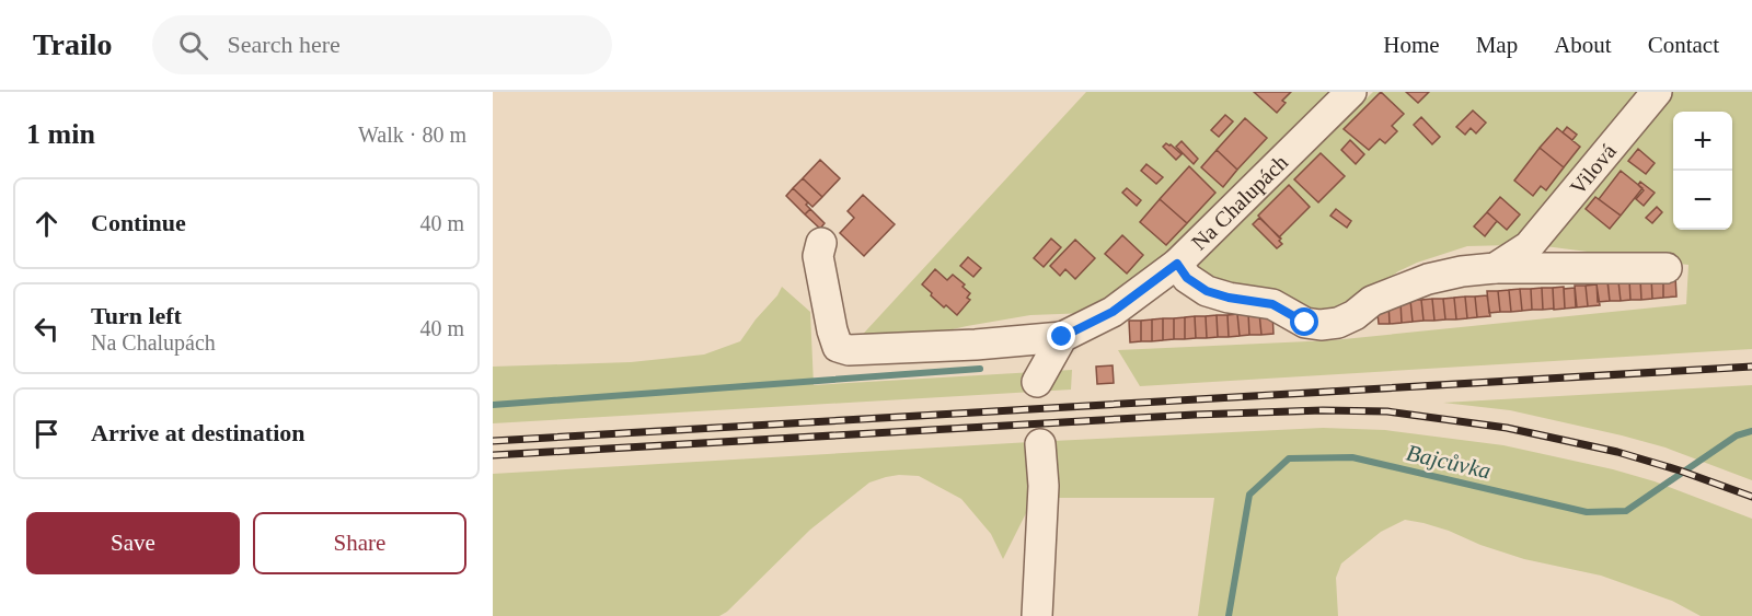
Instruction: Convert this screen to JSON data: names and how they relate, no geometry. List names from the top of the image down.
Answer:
{
  "streets": {
    "street": ["Vilová", "Na Chalupách"]
  },
  "water": ["Bajcůvka"],
  "page": {
    "header": "Trailo",
    "search": "Search here",
    "nav": [
      "Home",
      "Map",
      "About",
      "Contact"
    ],
    "heading": ["1 min", "Walk · 80 m"],
    "map_buttons": ["+", "−"],
    "list": [
      ["Continue", "40 m"],
      ["Turn left", "Na Chalupách", "40 m"],
      "Arrive at destination"
    ],
    "buttons": ["Save", "Share"]
  }
}
